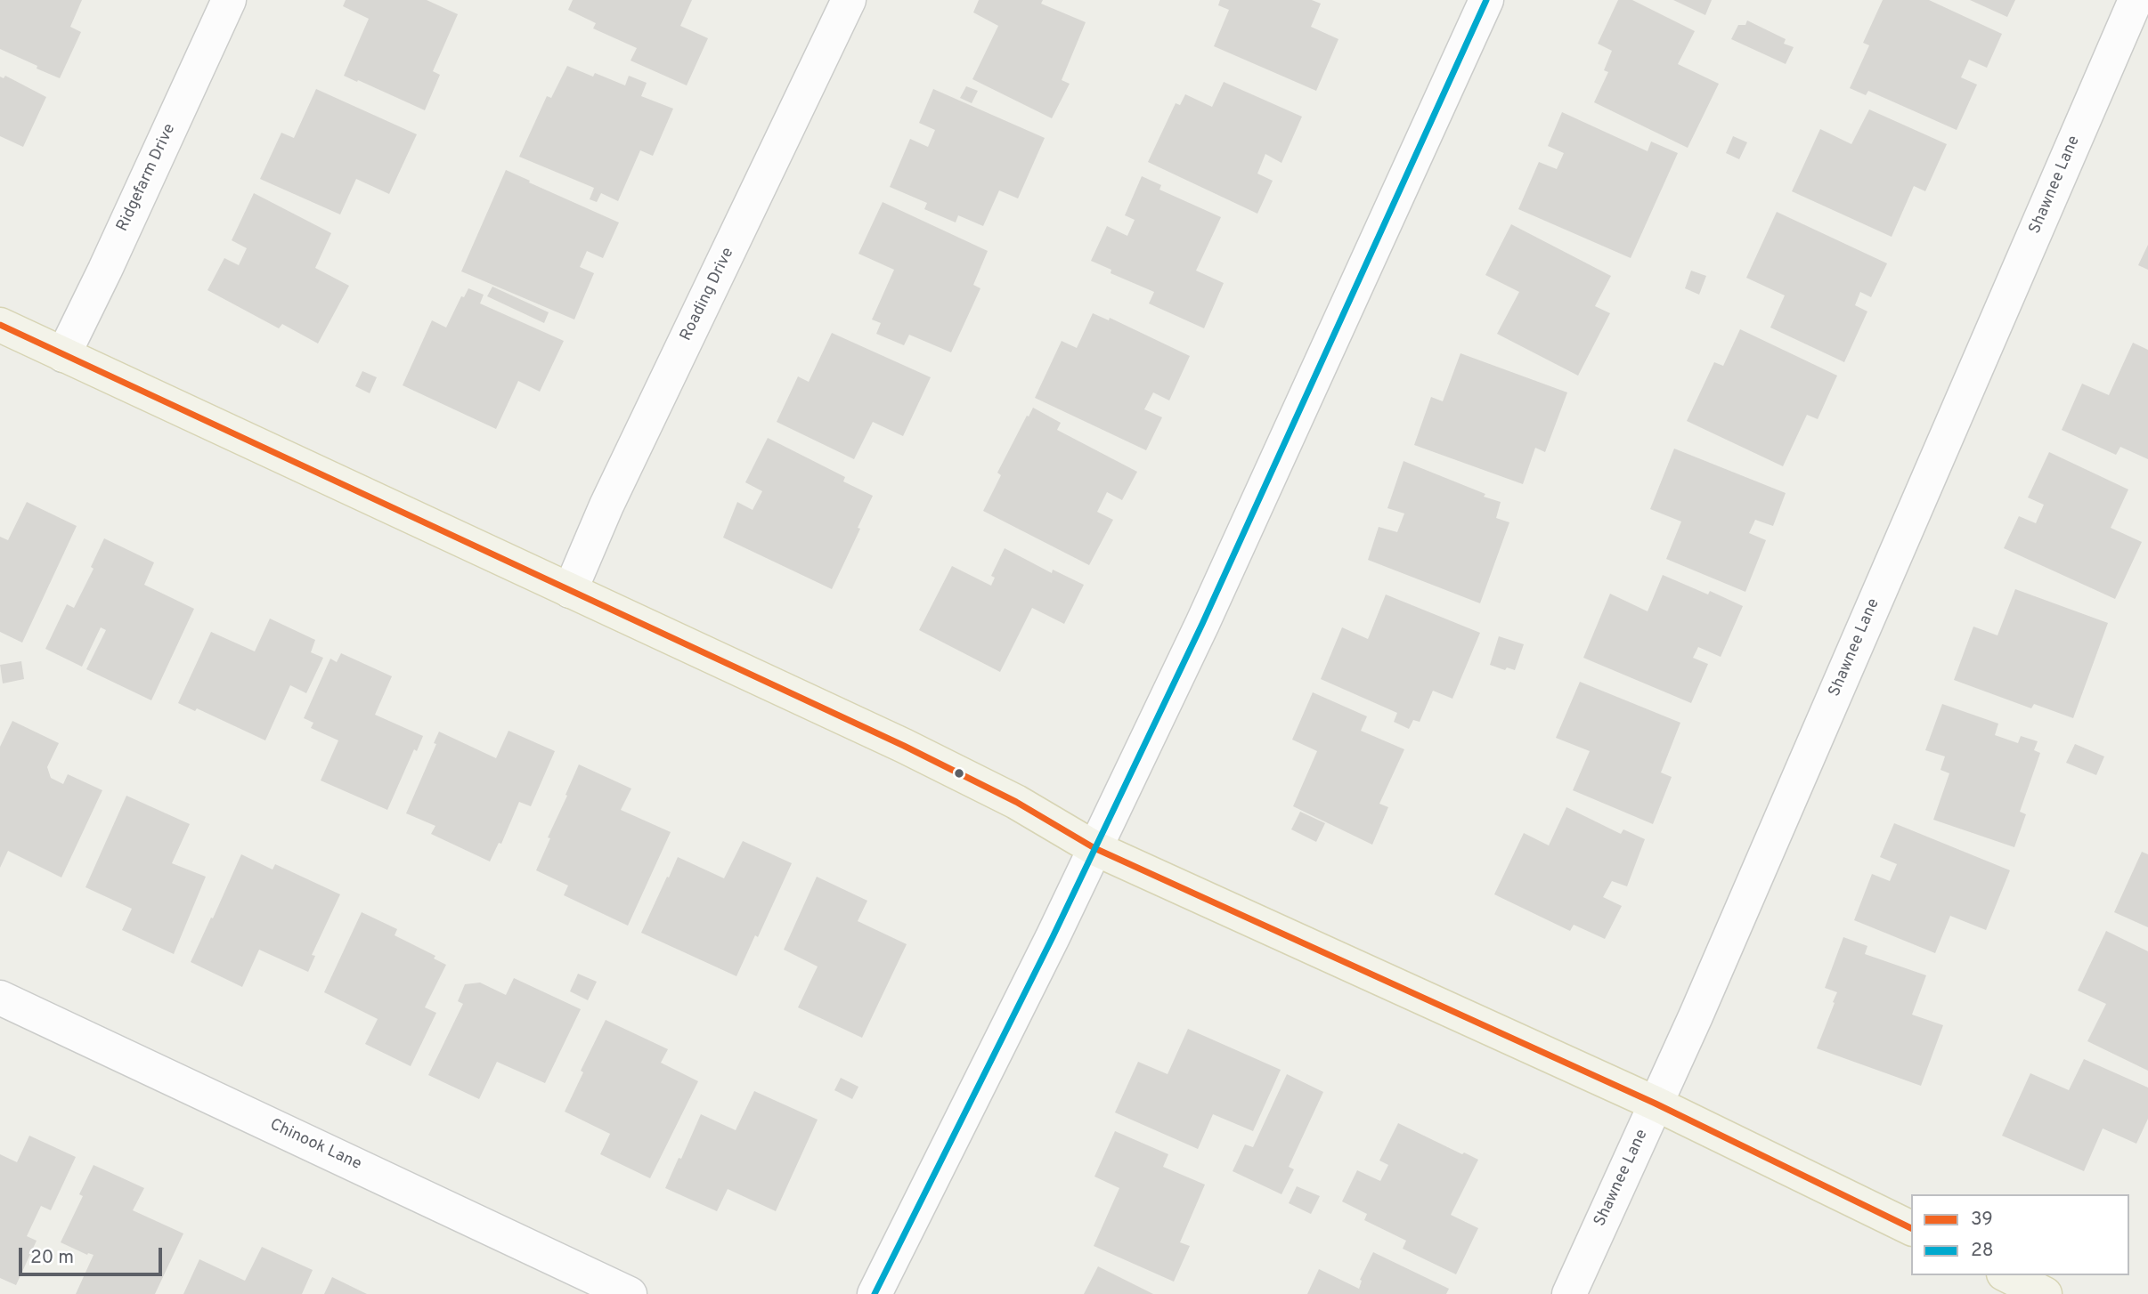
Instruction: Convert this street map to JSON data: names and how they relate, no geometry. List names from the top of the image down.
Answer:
{
  "streets": {
    "street": [
      "Ridgefarm Drive",
      "Shawnee Lane",
      "Roading Drive",
      "Chinook Lane"
    ]
  },
  "lines": ["transit line 28", "transit line 39"],
  "legend": ["39", "28"],
  "scale_bar": "20 m"
}
